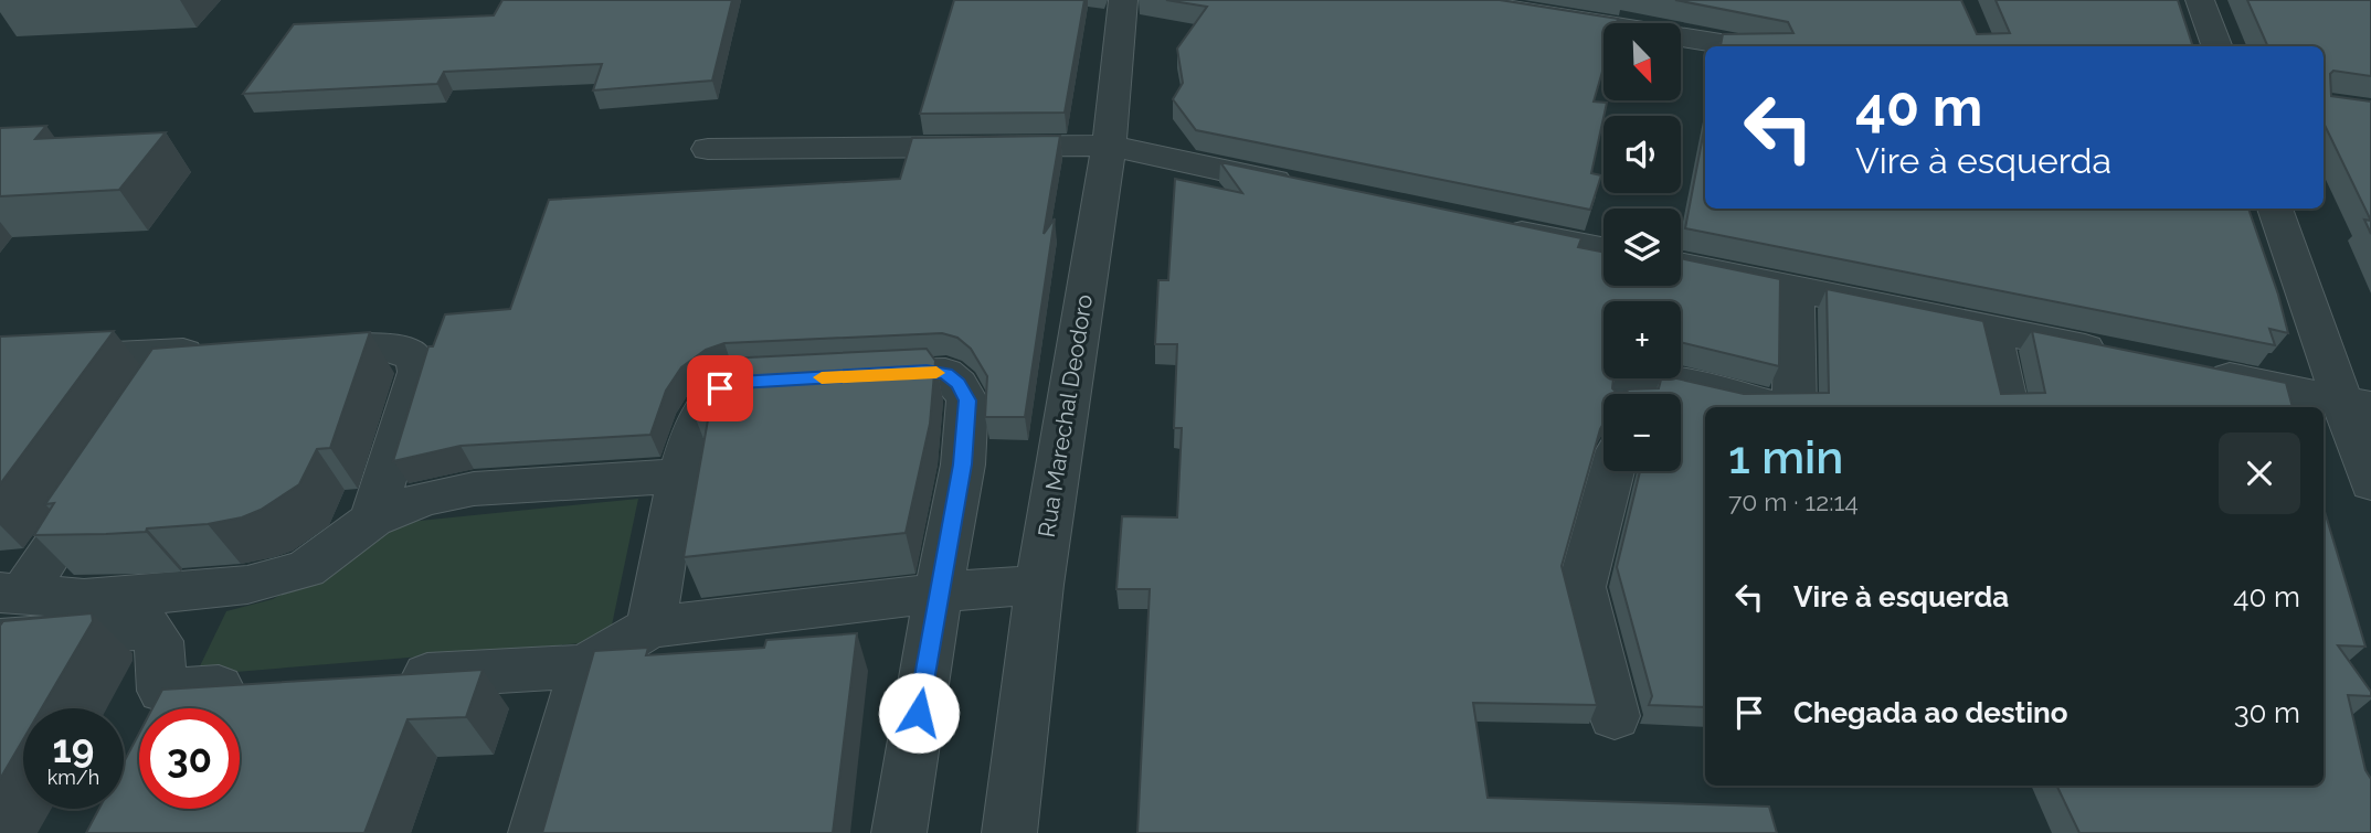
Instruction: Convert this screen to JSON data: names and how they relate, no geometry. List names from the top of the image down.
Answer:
{
  "streets": {
    "street": ["Rua Marechal Deodoro"]
  },
  "north": "bottom right",
  "page": {
    "map_buttons": ["+", "−"],
    "turn": ["40 m", "Vire à esquerda"],
    "heading": ["1 min", "70 m · 12:14"],
    "list": [
      {
        "name": "Vire à esquerda",
        "value": "40 m"
      },
      {
        "name": "Chegada ao destino",
        "value": "30 m"
      }
    ],
    "speed": "19 km/h",
    "limit": "30"
  }
}
